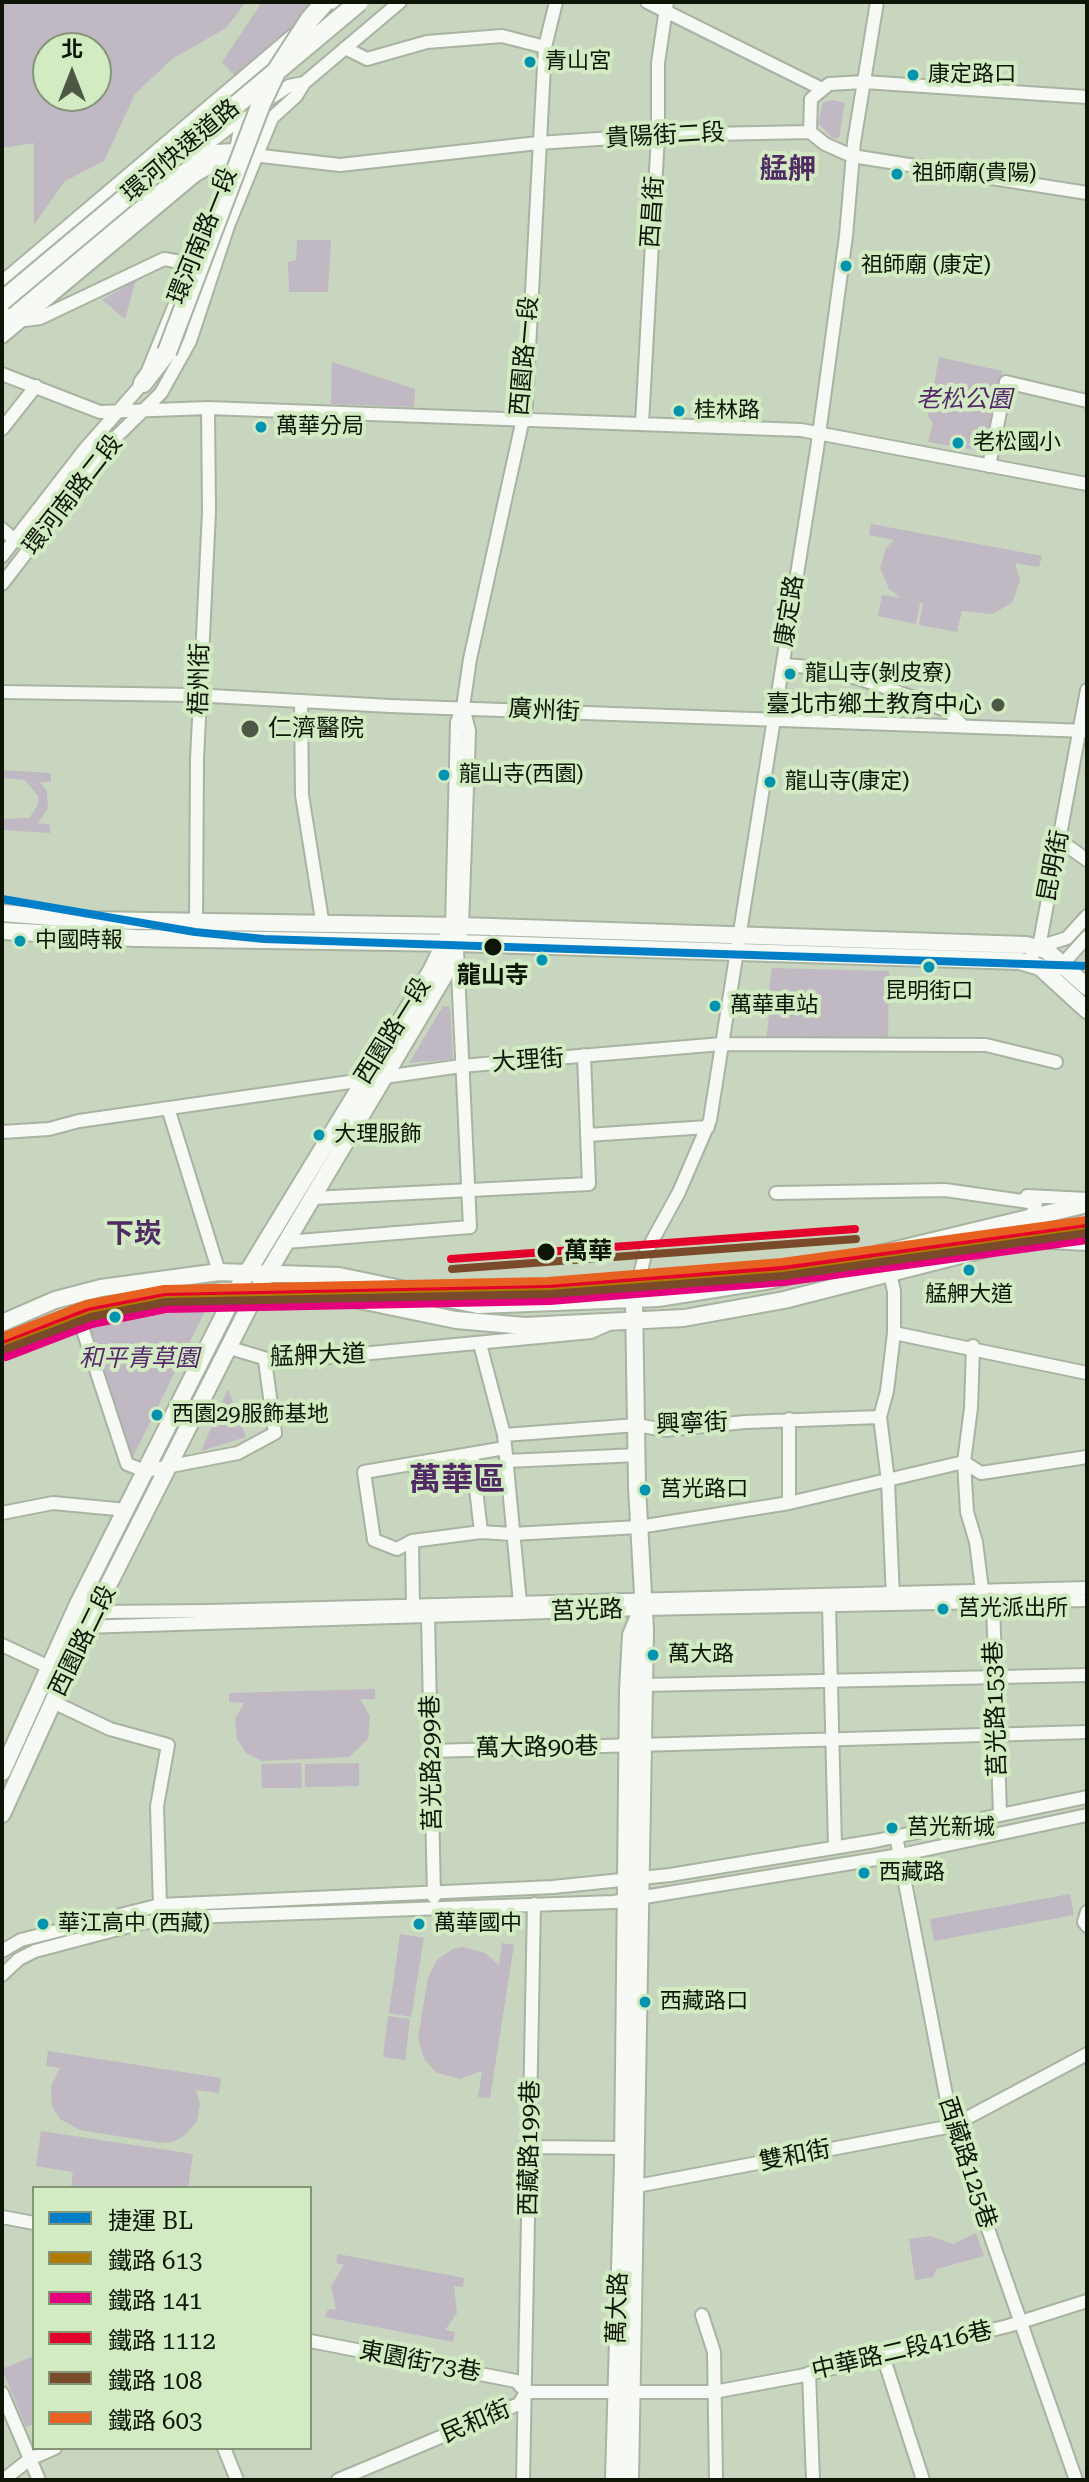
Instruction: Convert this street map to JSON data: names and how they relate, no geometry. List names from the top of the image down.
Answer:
{
  "streets": {
    "highway": ["環河快速道路"],
    "main road": [
      "西園路一段",
      "艋舺大道",
      "西園路二段",
      "萬大路"
    ],
    "street": [
      "貴陽街二段",
      "西昌街",
      "環河南路一段",
      "環河南路二段",
      "康定路",
      "梧州街",
      "廣州街",
      "昆明街",
      "大理街",
      "興寧街",
      "莒光路",
      "莒光路153巷",
      "萬大路90巷",
      "莒光路299巷",
      "西藏路199巷",
      "雙和街",
      "西藏路125巷",
      "中華路二段416巷",
      "東園街73巷",
      "民和街"
    ]
  },
  "crossings": [
    ["貴陽街二段", "西昌街"],
    ["貴陽街二段", "環河南路一段"],
    ["貴陽街二段", "西園路一段"],
    ["環河南路一段", "環河南路二段"],
    ["西園路一段", "廣州街"],
    ["西園路一段", "大理街"],
    ["西園路一段", "艋舺大道"],
    ["西園路一段", "西園路二段"],
    ["康定路", "廣州街"],
    ["康定路", "大理街"],
    ["康定路", "艋舺大道"],
    ["康定路", "萬大路"],
    ["梧州街", "廣州街"],
    ["廣州街", "昆明街"],
    ["艋舺大道", "西園路二段"],
    ["艋舺大道", "萬大路"],
    ["興寧街", "萬大路"],
    ["莒光路", "西園路二段"],
    ["莒光路", "莒光路153巷"],
    ["莒光路", "莒光路299巷"],
    ["莒光路", "萬大路"],
    ["莒光路153巷", "萬大路90巷"],
    ["萬大路90巷", "莒光路299巷"],
    ["萬大路90巷", "萬大路"],
    ["西藏路199巷", "東園街73巷"],
    ["西藏路199巷", "民和街"],
    ["雙和街", "西藏路125巷"],
    ["雙和街", "萬大路"],
    ["西藏路125巷", "中華路二段416巷"],
    ["萬大路", "中華路二段416巷"],
    ["萬大路", "民和街"],
    ["中華路二段416巷", "民和街"],
    ["東園街73巷", "民和街"]
  ],
  "districts": ["艋舺", "下崁", "萬華區"],
  "parks": ["老松公園", "和平青草園"],
  "places": [
    "青山宮",
    "康定路口",
    "祖師廟(貴陽)",
    "祖師廟 (康定)",
    "桂林路",
    "萬華分局",
    "老松國小",
    "龍山寺(剝皮寮)",
    "臺北市鄉土教育中心",
    "仁濟醫院",
    "龍山寺(西園)",
    "龍山寺(康定)",
    "中國時報",
    "龍山寺",
    "昆明街口",
    "萬華車站",
    "大理服飾",
    "萬華",
    "艋舺大道",
    "西園29服飾基地",
    "莒光路口",
    "莒光派出所",
    "萬大路",
    "莒光新城",
    "西藏路",
    "華江高中 (西藏)",
    "萬華國中",
    "西藏路口"
  ],
  "lines": [
    "metro line BL",
    "rail line 603",
    "rail line 1112",
    "rail line 613",
    "rail line 108",
    "rail line 141"
  ],
  "legend": [
    "捷運 BL",
    "鐵路 613",
    "鐵路 141",
    "鐵路 1112",
    "鐵路 108",
    "鐵路 603"
  ],
  "north": "top"
}
